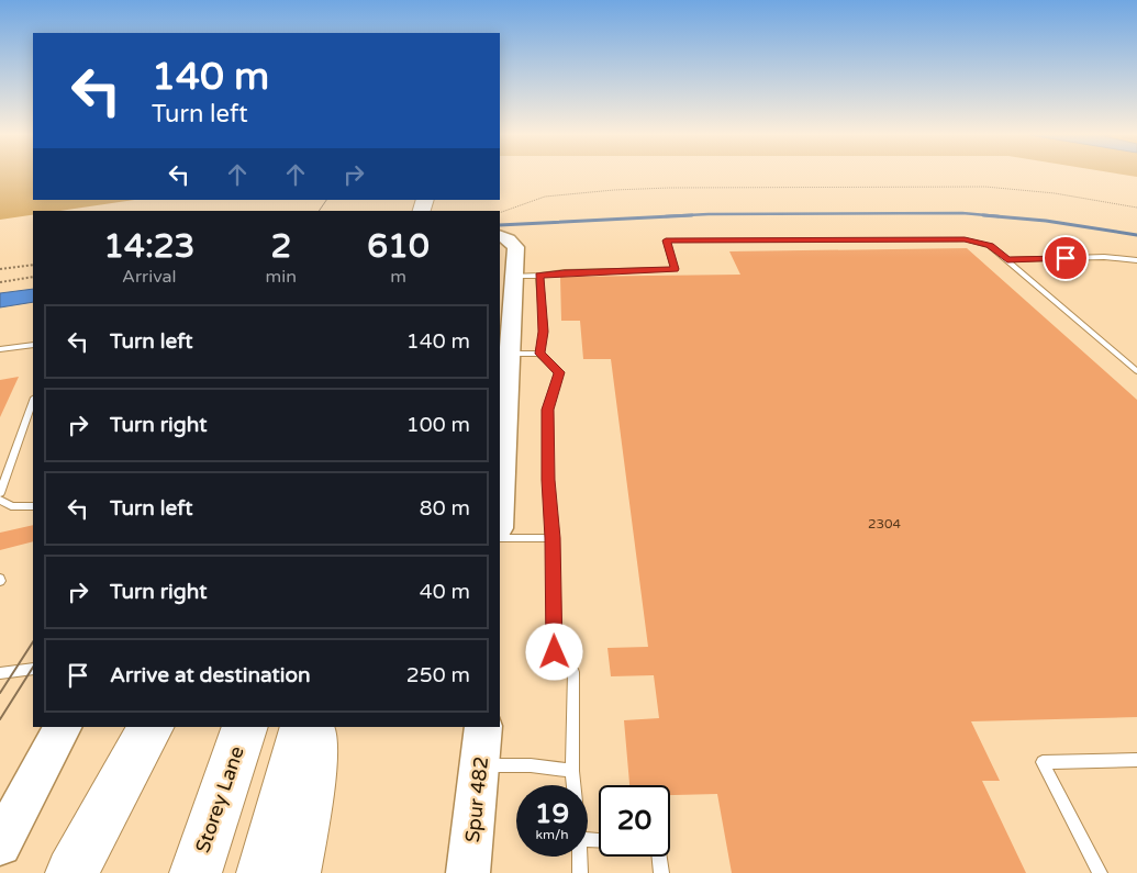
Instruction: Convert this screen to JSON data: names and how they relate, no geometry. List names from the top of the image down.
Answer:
{
  "streets": {
    "highway": ["Storey Lane"],
    "main road": ["Spur 482"]
  },
  "house_numbers": ["2304"],
  "page": {
    "turn": ["140 m", "Turn left"],
    "eta": [
      "14:23",
      "Arrival",
      "2",
      "min",
      "610",
      "m"
    ],
    "list": [
      {
        "name": "Turn left",
        "value": "140 m"
      },
      {
        "name": "Turn right",
        "value": "100 m"
      },
      {
        "name": "Turn left",
        "value": "80 m"
      },
      {
        "name": "Turn right",
        "value": "40 m"
      },
      {
        "name": "Arrive at destination",
        "value": "250 m"
      }
    ],
    "speed": "19 km/h",
    "limit": "20"
  }
}
